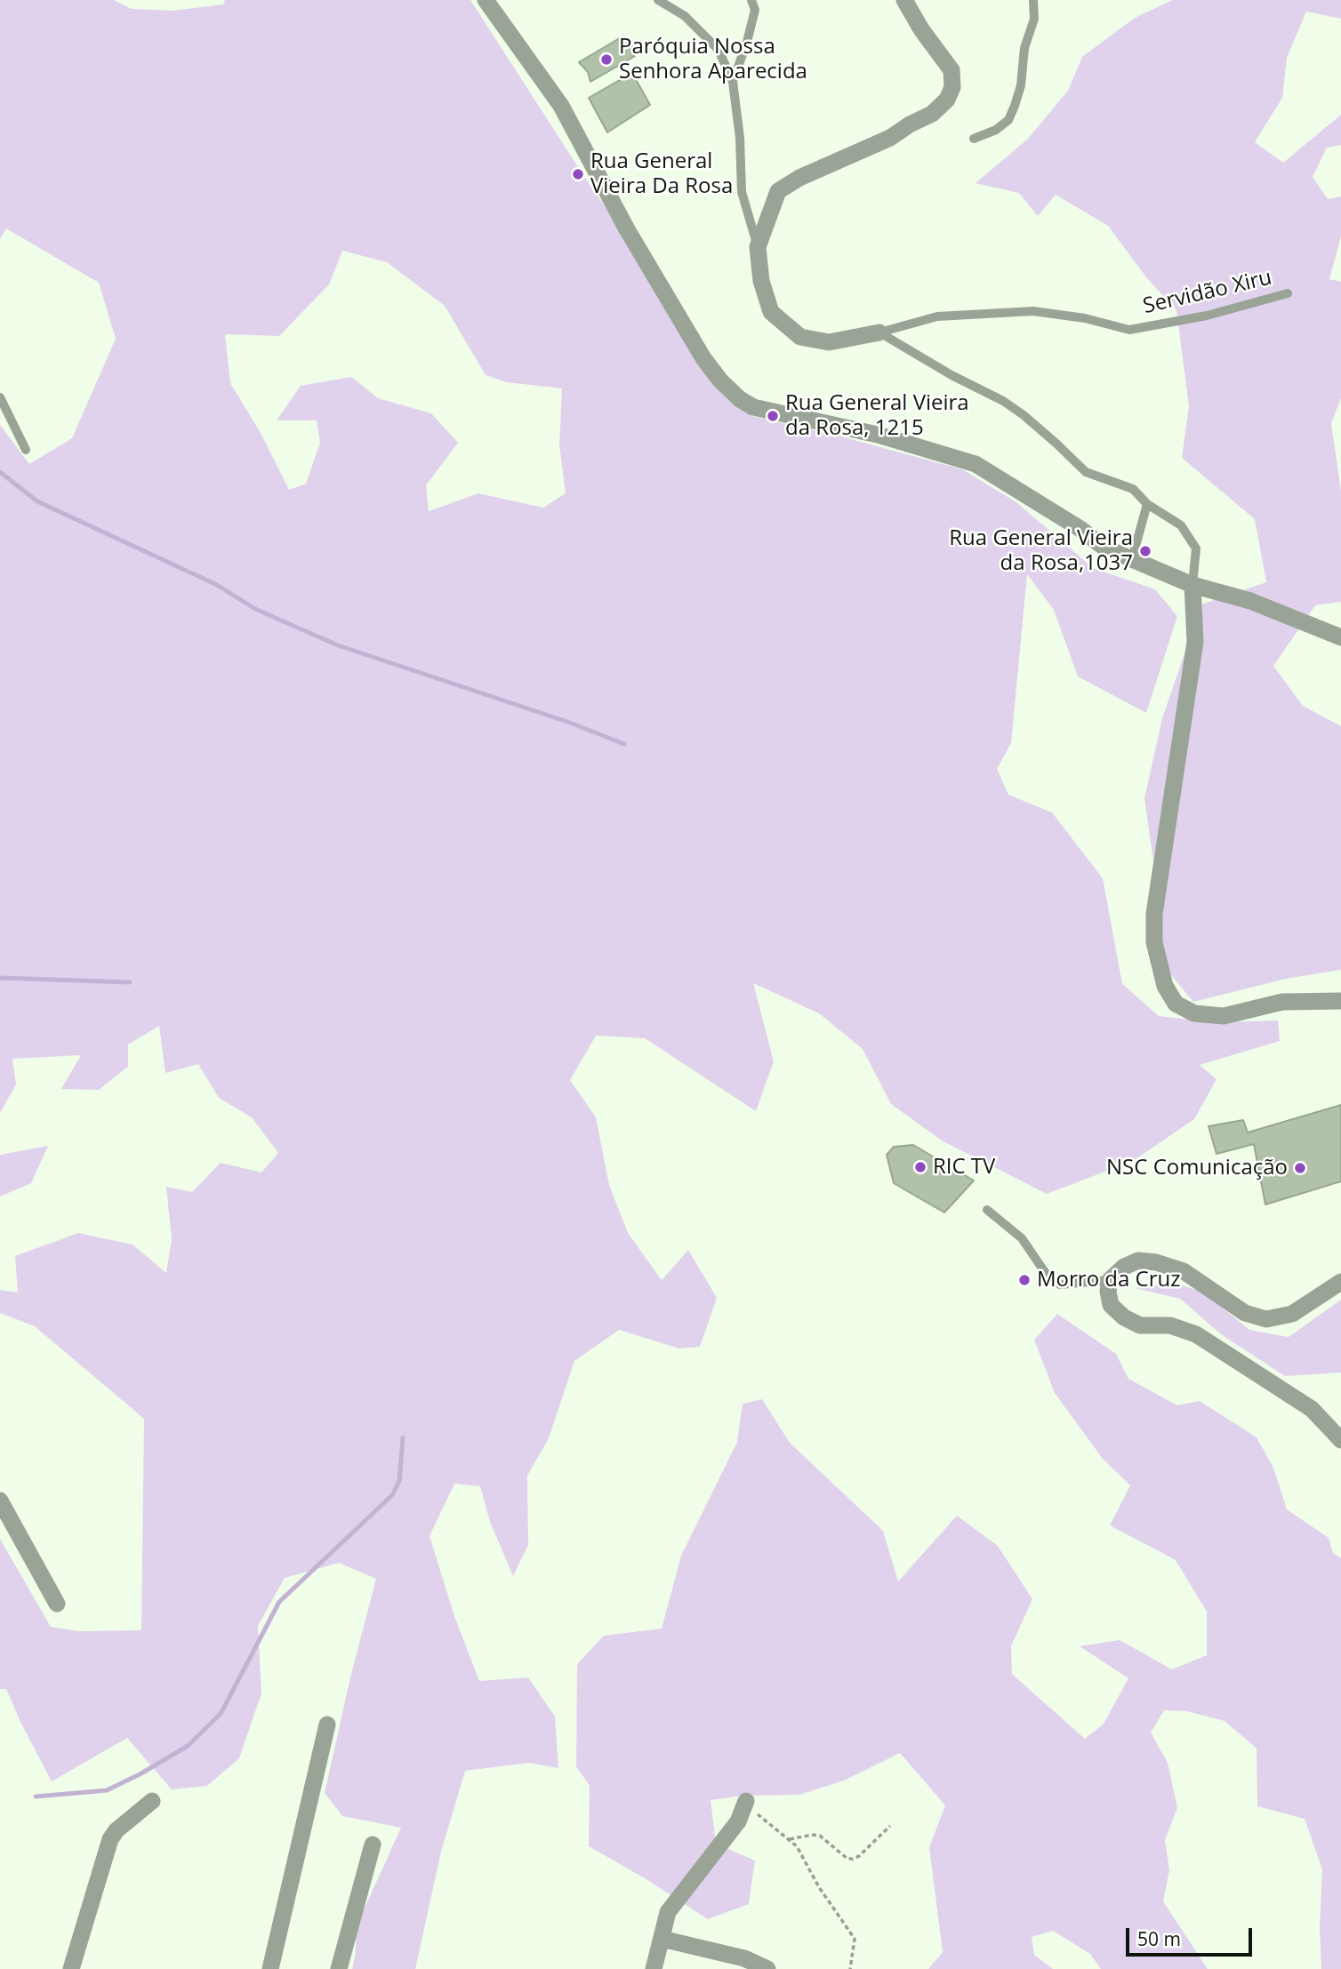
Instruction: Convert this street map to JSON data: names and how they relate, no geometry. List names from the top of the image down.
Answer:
{
  "streets": {
    "lane": ["Servidão Xiru"]
  },
  "places": [
    "Paróquia Nossa Senhora Aparecida",
    "Rua General Vieira Da Rosa",
    "Rua General Vieira da Rosa, 1215",
    "Rua General Vieira da Rosa,1037",
    "RIC TV",
    "NSC Comunicação",
    "Morro da Cruz"
  ],
  "scale_bar": "50 m"
}
